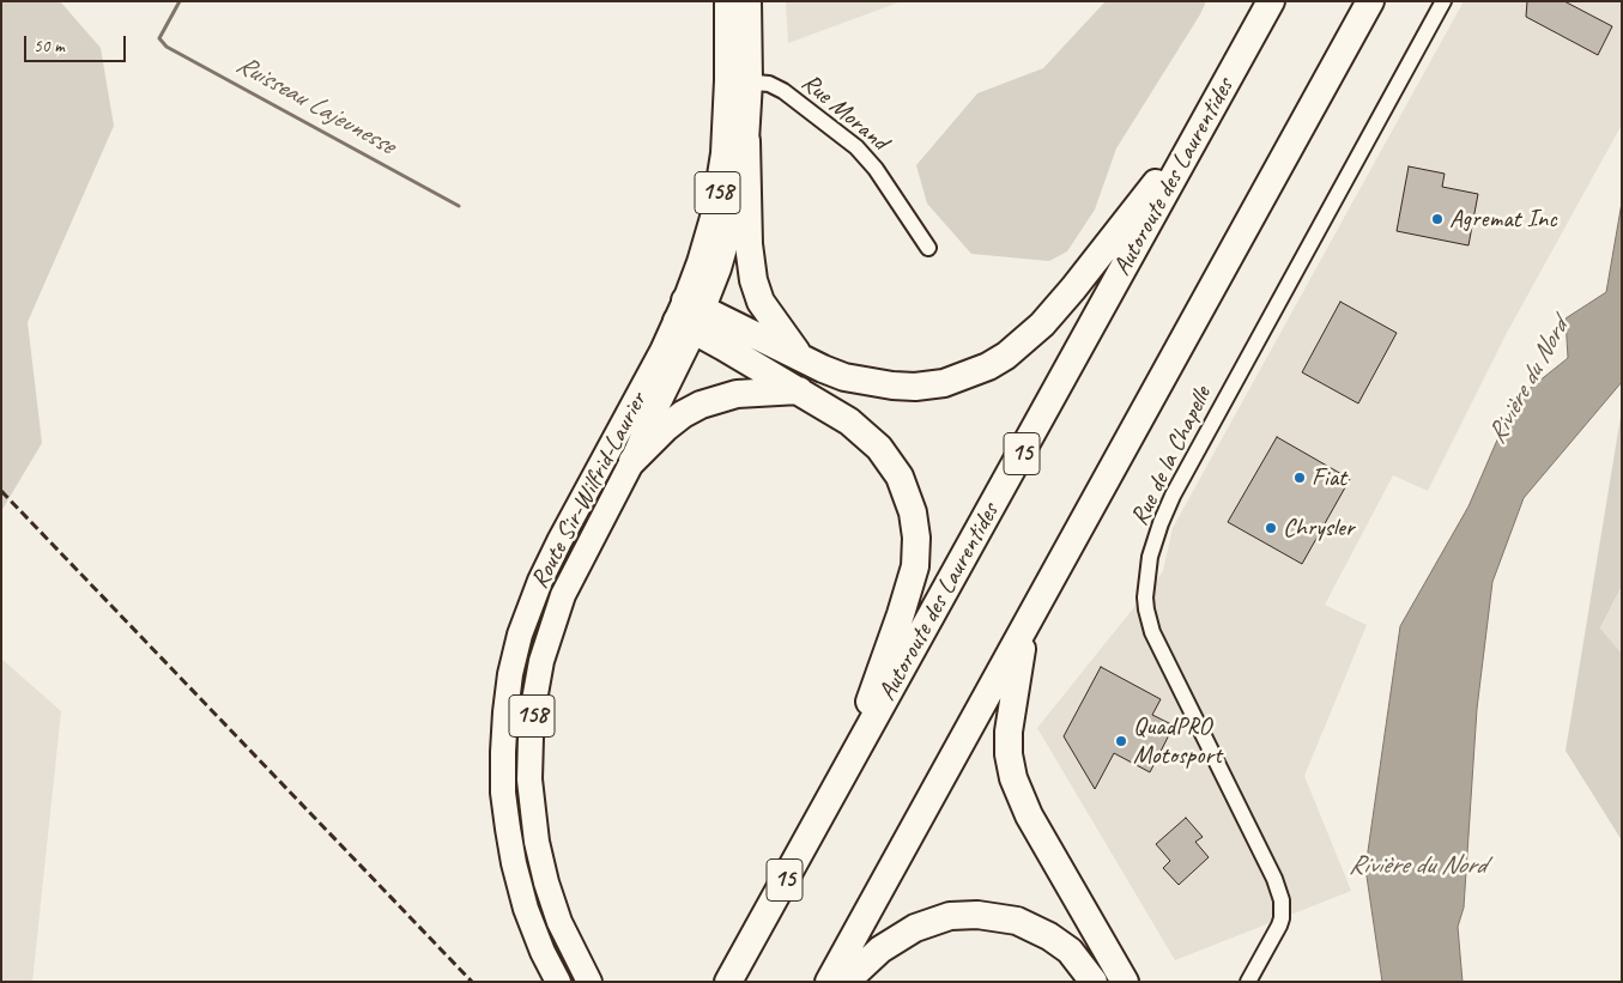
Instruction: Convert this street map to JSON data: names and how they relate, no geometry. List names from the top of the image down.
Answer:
{
  "streets": {
    "highway": ["Autoroute des Laurentides", "15"],
    "main road": ["158", "Route Sir-Wilfrid-Laurier"],
    "street": ["Rue Morand", "Rue de la Chapelle"]
  },
  "crossings": [
    ["Rue Morand", "Route Sir-Wilfrid-Laurier"]
  ],
  "water": ["Ruisseau Lajeunesse", "Rivière du Nord"],
  "places": [
    "Agremat Inc",
    "Fiat",
    "Chrysler",
    "QuadPRO Motosport"
  ],
  "scale_bar": "50 m"
}
